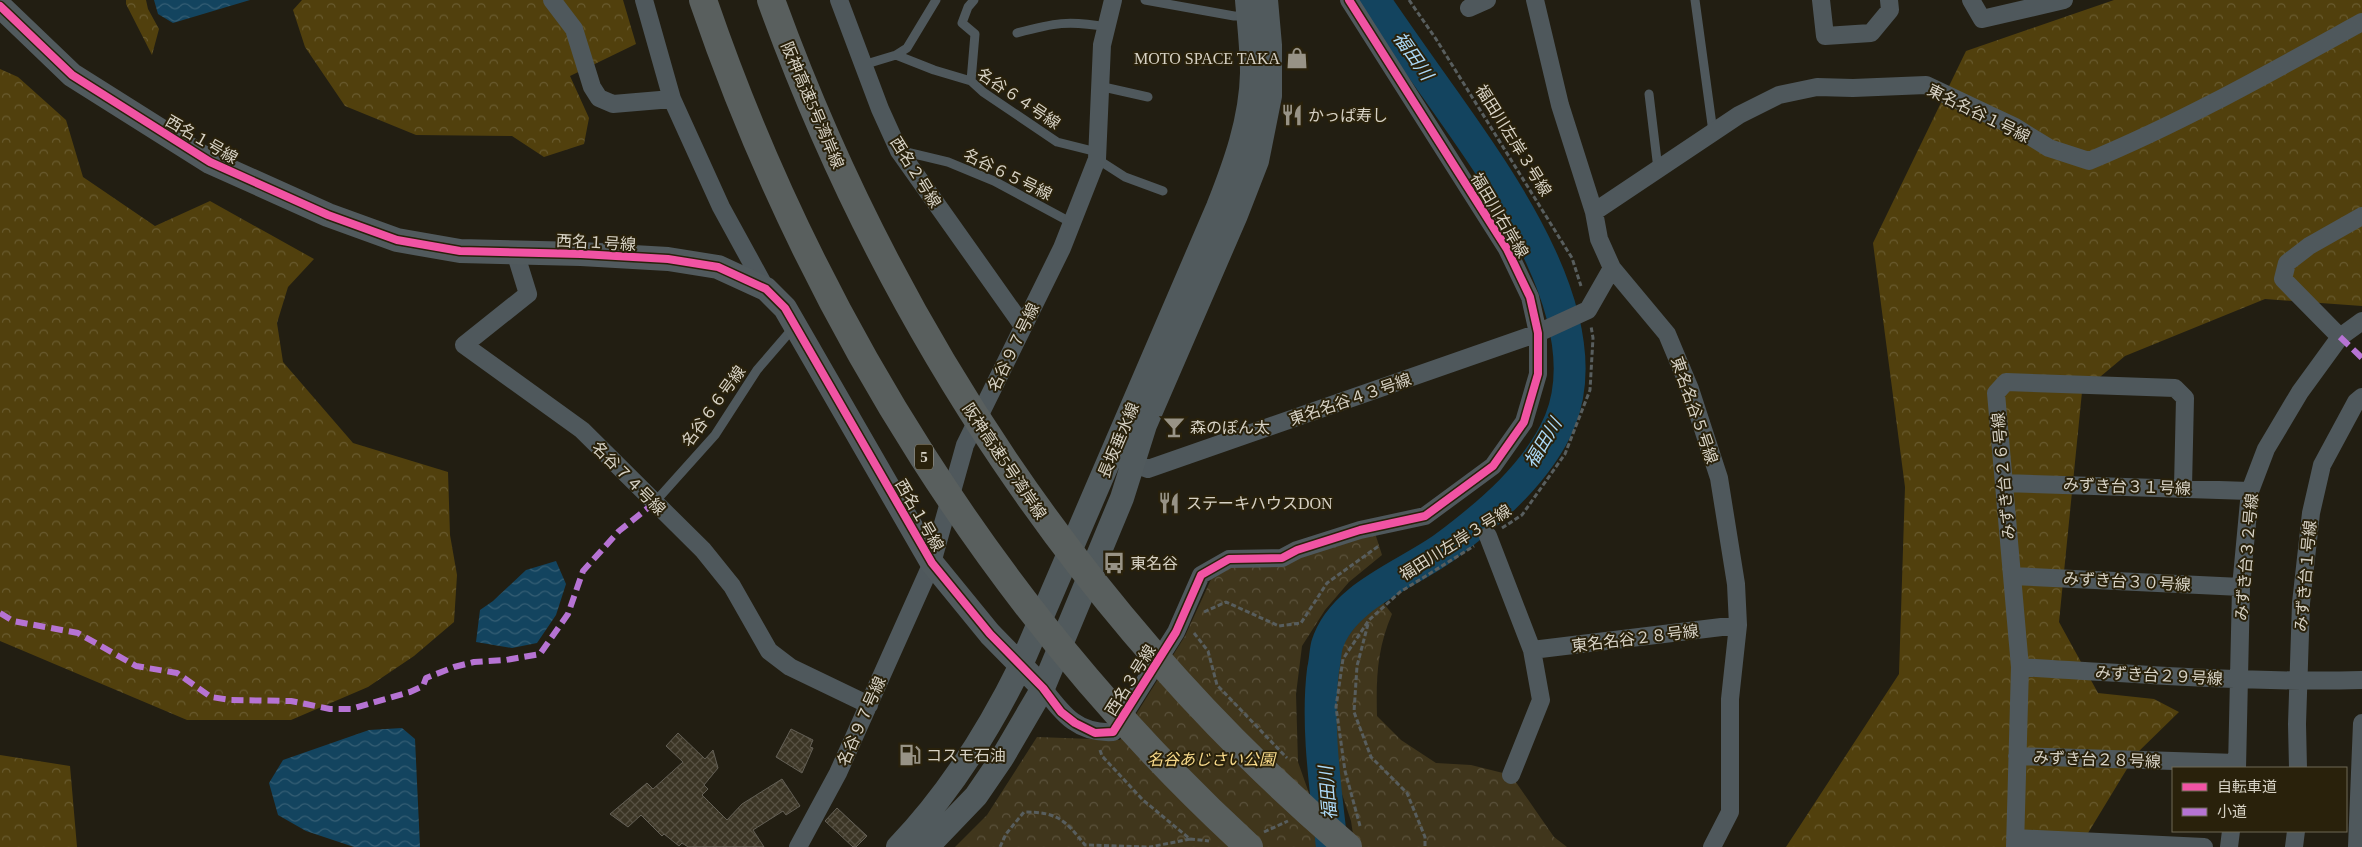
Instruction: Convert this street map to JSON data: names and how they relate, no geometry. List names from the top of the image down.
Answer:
{
  "streets": {
    "highway": ["阪神高速5号湾岸線", "5"],
    "main road": ["西名１号線", "長坂垂水線"],
    "street": [
      "東名名谷１号線",
      "西名２号線",
      "福田川右岸線",
      "名谷９７号線",
      "東名名谷４３号線",
      "東名名谷５号線",
      "みずき台２６号線",
      "名谷７４号線",
      "みずき台３１号線",
      "みずき台３２号線",
      "みずき台１号線",
      "みずき台３０号線",
      "東名名谷２８号線",
      "みずき台２９号線",
      "西名３号線",
      "みずき台２８号線"
    ],
    "lane": ["名谷６４号線", "名谷６５号線", "名谷６６号線"],
    "path": ["福田川左岸３号線"]
  },
  "crossings": [
    ["名谷６４号線", "名谷９７号線"],
    ["阪神高速5号湾岸線", "福田川左岸３号線"],
    ["東名名谷１号線", "東名名谷５号線"],
    ["西名１号線", "名谷９７号線"],
    ["西名１号線", "名谷６６号線"],
    ["西名１号線", "長坂垂水線"],
    ["西名１号線", "名谷７４号線"],
    ["西名１号線", "西名３号線"],
    ["福田川左岸３号線", "東名名谷４３号線"],
    ["西名２号線", "名谷６５号線"],
    ["西名２号線", "名谷９７号線"],
    ["名谷６５号線", "名谷９７号線"],
    ["福田川右岸線", "東名名谷４３号線"],
    ["福田川右岸線", "西名３号線"],
    ["名谷９７号線", "名谷７４号線"],
    ["東名名谷４３号線", "長坂垂水線"],
    ["名谷６６号線", "名谷７４号線"],
    ["東名名谷５号線", "東名名谷２８号線"],
    ["長坂垂水線", "西名３号線"],
    ["みずき台２６号線", "みずき台３１号線"],
    ["みずき台２６号線", "みずき台３０号線"],
    ["みずき台２６号線", "みずき台２９号線"],
    ["みずき台２６号線", "みずき台２８号線"],
    ["みずき台３１号線", "みずき台３２号線"],
    ["みずき台３２号線", "みずき台３０号線"],
    ["みずき台３２号線", "みずき台２９号線"],
    ["みずき台１号線", "みずき台２９号線"]
  ],
  "water": ["福田川"],
  "parks": ["名谷あじさい公園"],
  "places": {
    "shop": ["MOTO SPACE TAKA"],
    "restaurant": ["かっぱ寿し", "ステーキハウスDON"],
    "bar": ["森のぽん太"],
    "bus stop": ["東名谷"],
    "fuel station": ["コスモ石油"]
  },
  "legend": ["自転車道", "小道"]
}
